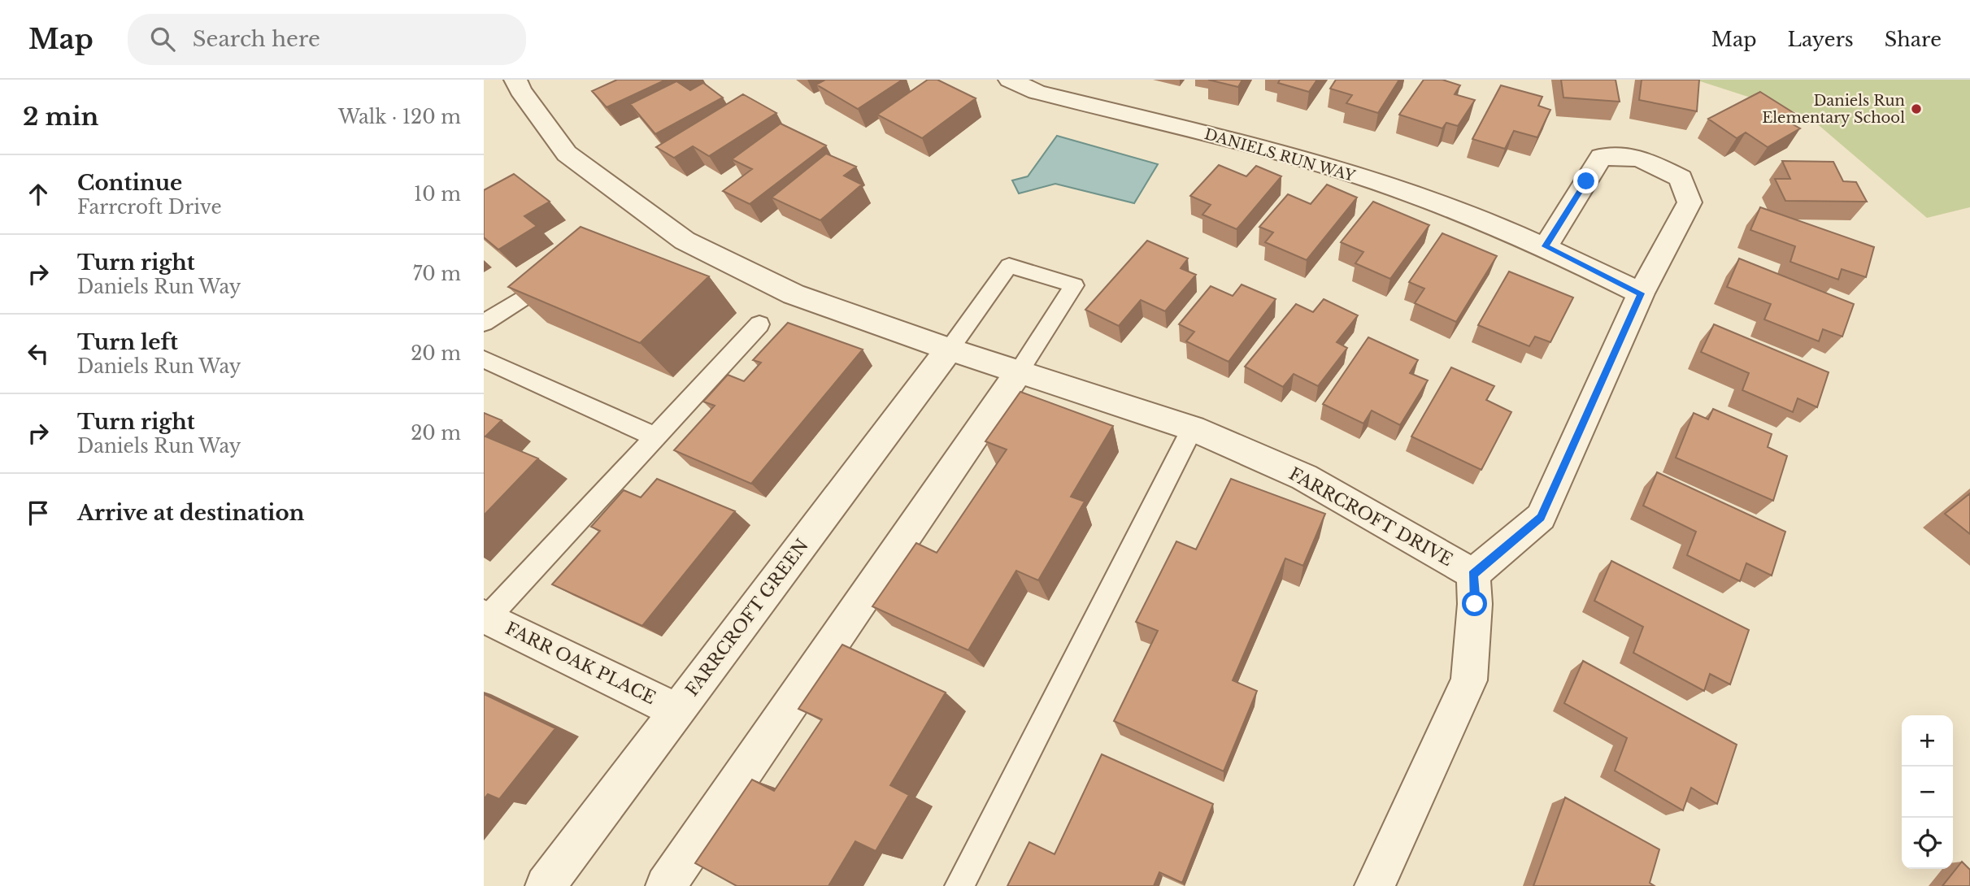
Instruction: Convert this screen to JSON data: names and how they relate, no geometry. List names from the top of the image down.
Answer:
{
  "streets": {
    "street": [
      "DANIELS RUN WAY",
      "FARRCROFT DRIVE",
      "FARRCROFT GREEN",
      "FARR OAK PLACE"
    ]
  },
  "crossings": [
    ["FARRCROFT DRIVE", "FARRCROFT GREEN"],
    ["FARRCROFT GREEN", "FARR OAK PLACE"]
  ],
  "places": ["Daniels Run Elementary School"],
  "page": {
    "header": "Map",
    "search": "Search here",
    "nav": ["Map", "Layers", "Share"],
    "heading": ["2 min", "Walk · 120 m"],
    "list": [
      ["Continue", "Farrcroft Drive", "10 m"],
      ["Turn right", "Daniels Run Way", "70 m"],
      ["Turn left", "Daniels Run Way", "20 m"],
      ["Turn right", "Daniels Run Way", "20 m"],
      "Arrive at destination"
    ],
    "map_buttons": ["+", "−"]
  }
}
